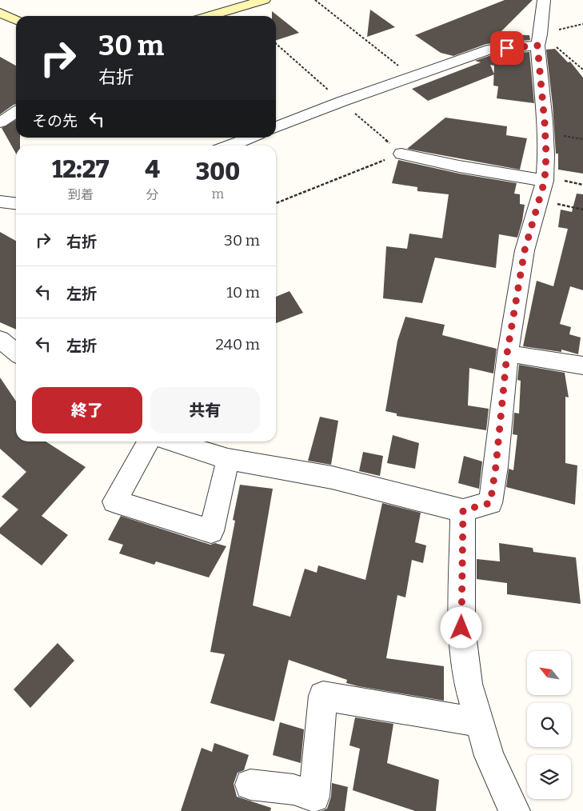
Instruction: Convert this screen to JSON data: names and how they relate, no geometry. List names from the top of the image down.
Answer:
{
  "north": "top left",
  "page": {
    "turn": ["30 m", "右折"],
    "then": "その先",
    "eta": [
      "12:27",
      "到着",
      "4",
      "分",
      "300",
      "m"
    ],
    "list": [
      {
        "name": "右折",
        "value": "30 m"
      },
      {
        "name": "左折",
        "value": "10 m"
      },
      {
        "name": "左折",
        "value": "240 m"
      }
    ],
    "buttons": ["終了", "共有"]
  }
}
